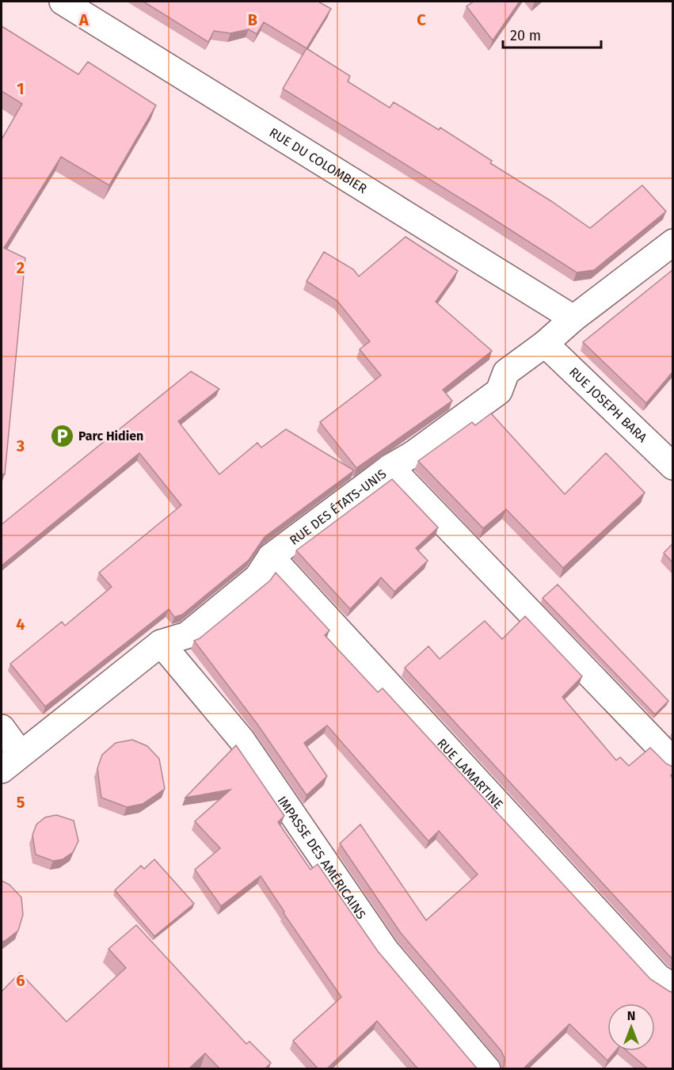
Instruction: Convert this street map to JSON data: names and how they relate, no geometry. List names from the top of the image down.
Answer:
{
  "streets": {
    "street": [
      "RUE DU COLOMBIER",
      "RUE JOSEPH BARA",
      "RUE DES ÉTATS-UNIS",
      "RUE LAMARTINE",
      "IMPASSE DES AMÉRICAINS"
    ]
  },
  "crossings": [
    ["RUE DU COLOMBIER", "RUE DES ÉTATS-UNIS"],
    ["RUE JOSEPH BARA", "RUE DES ÉTATS-UNIS"],
    ["RUE DES ÉTATS-UNIS", "RUE LAMARTINE"],
    ["RUE DES ÉTATS-UNIS", "IMPASSE DES AMÉRICAINS"]
  ],
  "places": {
    "parking": ["Parc Hidien"]
  },
  "scale_bar": "20 m",
  "north": "top",
  "grid": {
    "columns": ["A", "B", "C"],
    "rows": [
      "1",
      "2",
      "3",
      "4",
      "5",
      "6"
    ]
  }
}
